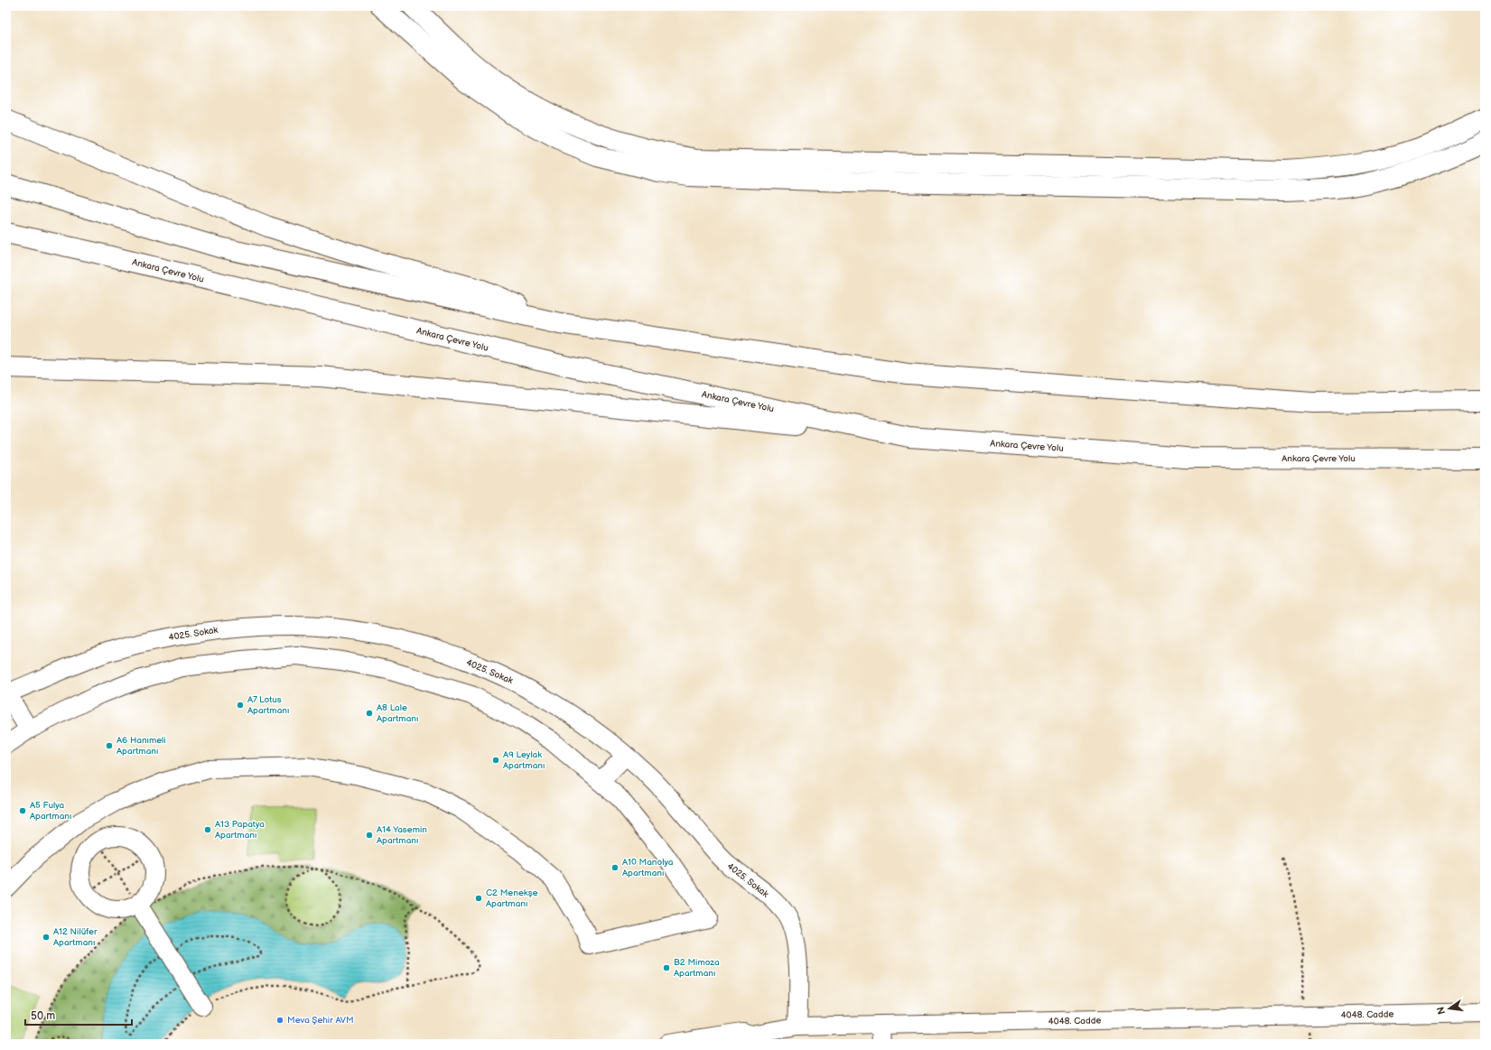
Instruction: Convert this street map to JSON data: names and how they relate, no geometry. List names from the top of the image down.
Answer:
{
  "streets": {
    "main road": ["Ankara Çevre Yolu"],
    "street": ["4025. Sokak", "4048. Cadde"]
  },
  "crossings": [
    ["4025. Sokak", "4048. Cadde"]
  ],
  "places": [
    "A7 Lotus Apartmanı",
    "A8 Lale Apartmanı",
    "A6 Hanımeli Apartmanı",
    "A9 Leylak Apartmanı",
    "A5 Fulya Apartmanı",
    "A13 Papatya Apartmanı",
    "A14 Yasemin Apartmanı",
    "A10 Manolya Apartmanı",
    "C2 Menekşe Apartmanı",
    "A12 Nilüfer Apartmanı",
    "B2 Mimoza Apartmanı",
    "Meva Şehir AVM"
  ],
  "scale_bar": "50 m",
  "north": "left"
}
